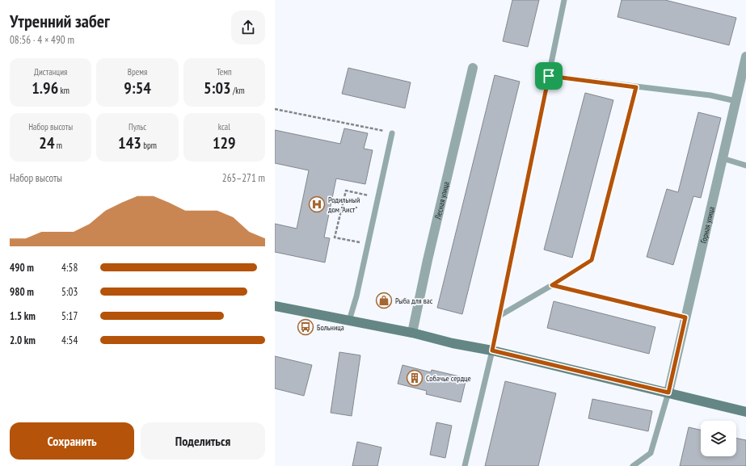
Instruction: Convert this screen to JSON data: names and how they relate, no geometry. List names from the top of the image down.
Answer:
{
  "streets": {
    "street": ["Лесная улица", "Горная улица"]
  },
  "places": {
    "hospital": ["Родильный дом \"Аист\""],
    "shop": ["Рыба для вас"],
    "bus stop": ["Больница"],
    "building": ["Собачье сердце"]
  },
  "page": {
    "heading": ["Утренний забег", "08:56 · 4 × 490 m"],
    "stats": [
      ["Дистанция", "1.96 km"],
      ["Время", "9:54"],
      ["Темп", "5:03 /km"],
      ["Набор высоты", "24 m"],
      ["Пульс", "143 bpm"],
      ["kcal", "129"]
    ],
    "chart": ["Набор высоты", "265–271 m"],
    "list": [
      {
        "name": "490 m",
        "note": "4:58"
      },
      {
        "name": "980 m",
        "note": "5:03"
      },
      {
        "name": "1.5 km",
        "note": "5:17"
      },
      {
        "name": "2.0 km",
        "note": "4:54"
      }
    ],
    "buttons": ["Сохранить", "Поделиться"]
  }
}
